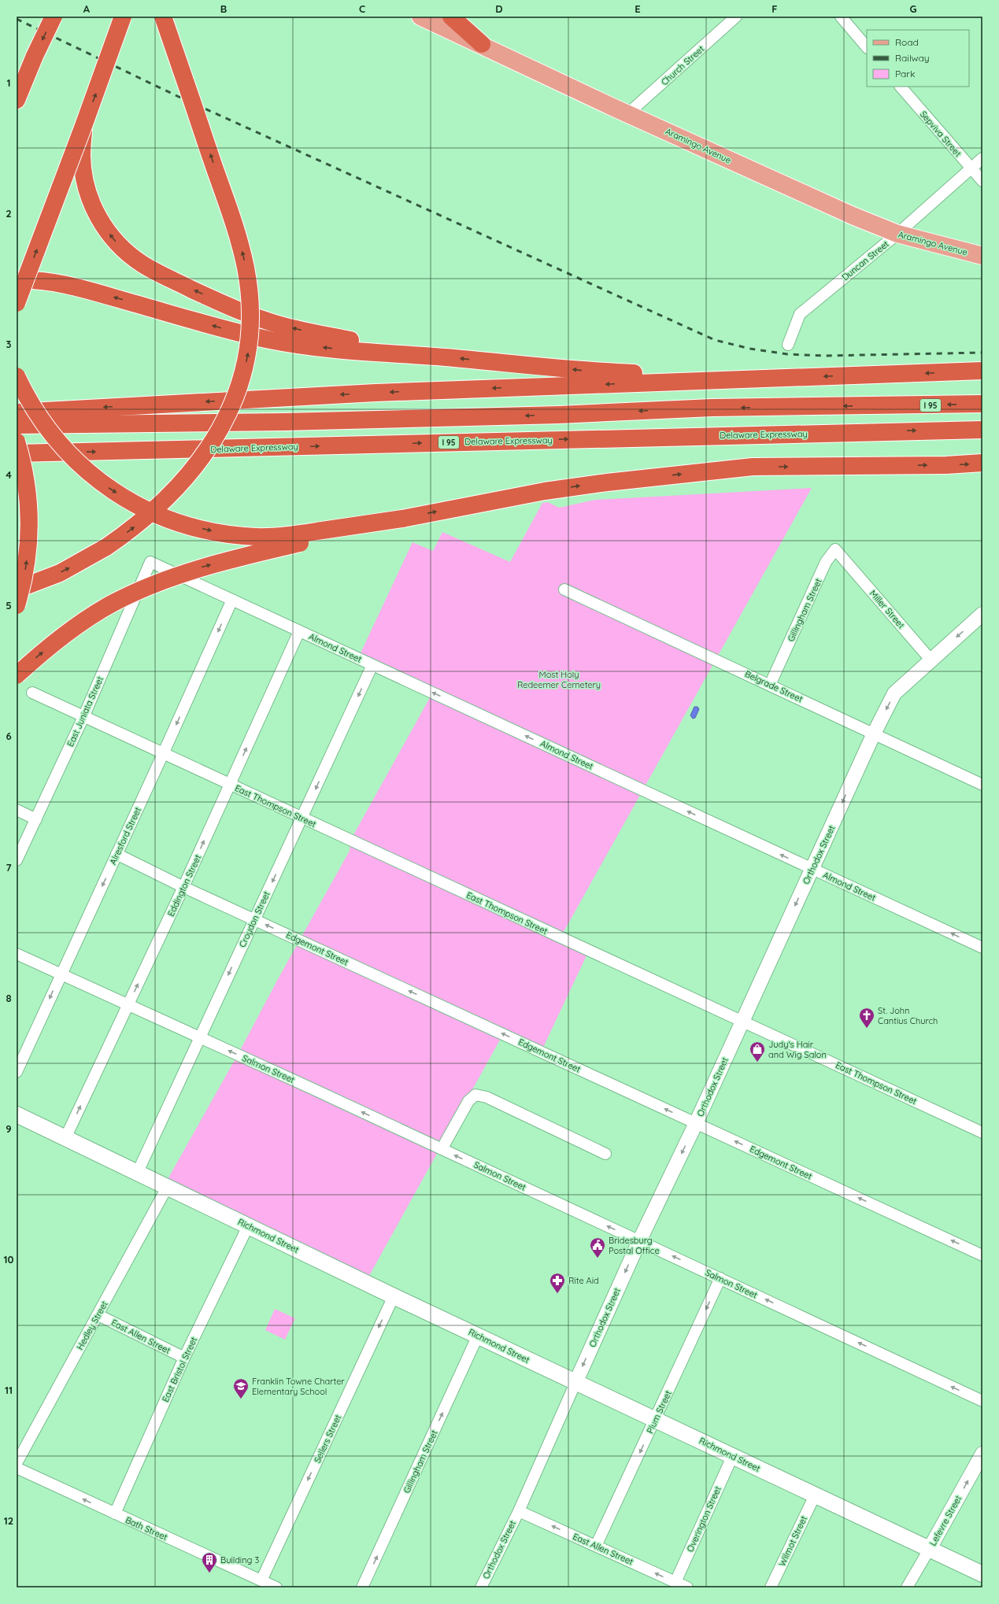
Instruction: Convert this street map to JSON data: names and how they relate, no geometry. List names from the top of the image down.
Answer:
{
  "streets": {
    "highway": ["I 95", "Delaware Expressway"],
    "main road": ["Aramingo Avenue", "Richmond Street"],
    "street": [
      "Church Street",
      "Sepviva Street",
      "Duncan Street",
      "Miller Street",
      "Gillingham Street",
      "Almond Street",
      "Belgrade Street",
      "East Juniata Street",
      "East Thompson Street",
      "Alresford Street",
      "Orthodox Street",
      "Eddington Street",
      "Croydon Street",
      "Edgemont Street",
      "Salmon Street",
      "Hedley Street",
      "East Allen Street",
      "East Bristol Street",
      "Plum Street",
      "Sellers Street",
      "Overington Street",
      "Lefevre Street",
      "Bath Street",
      "Wilmot Street"
    ]
  },
  "crossings": [
    ["Church Street", "Aramingo Avenue"],
    ["Sepviva Street", "Duncan Street"],
    ["Aramingo Avenue", "Duncan Street"],
    ["Miller Street", "Gillingham Street"],
    ["Miller Street", "Orthodox Street"],
    ["Gillingham Street", "Belgrade Street"],
    ["Gillingham Street", "Richmond Street"],
    ["Almond Street", "East Juniata Street"],
    ["Almond Street", "Alresford Street"],
    ["Almond Street", "Orthodox Street"],
    ["Almond Street", "Eddington Street"],
    ["Almond Street", "Croydon Street"],
    ["Belgrade Street", "Orthodox Street"],
    ["East Juniata Street", "East Thompson Street"],
    ["East Thompson Street", "Alresford Street"],
    ["East Thompson Street", "Orthodox Street"],
    ["East Thompson Street", "Eddington Street"],
    ["East Thompson Street", "Croydon Street"],
    ["Alresford Street", "Edgemont Street"],
    ["Alresford Street", "Salmon Street"],
    ["Orthodox Street", "Edgemont Street"],
    ["Orthodox Street", "Salmon Street"],
    ["Orthodox Street", "Richmond Street"],
    ["Orthodox Street", "East Allen Street"],
    ["Eddington Street", "Edgemont Street"],
    ["Eddington Street", "Salmon Street"],
    ["Eddington Street", "Richmond Street"],
    ["Croydon Street", "Edgemont Street"],
    ["Croydon Street", "Salmon Street"],
    ["Croydon Street", "Richmond Street"],
    ["Salmon Street", "Plum Street"],
    ["Richmond Street", "Hedley Street"],
    ["Richmond Street", "East Bristol Street"],
    ["Richmond Street", "Plum Street"],
    ["Richmond Street", "Sellers Street"],
    ["Richmond Street", "Overington Street"],
    ["Richmond Street", "Lefevre Street"],
    ["Richmond Street", "Wilmot Street"],
    ["Hedley Street", "East Allen Street"],
    ["East Allen Street", "East Bristol Street"],
    ["East Allen Street", "Plum Street"],
    ["East Allen Street", "Overington Street"],
    ["East Bristol Street", "Bath Street"],
    ["Sellers Street", "Bath Street"]
  ],
  "one_way": [
    "Gillingham Street",
    "Almond Street",
    "Alresford Street",
    "Orthodox Street",
    "Eddington Street",
    "Croydon Street",
    "Edgemont Street",
    "Salmon Street",
    "East Allen Street",
    "Plum Street",
    "Sellers Street",
    "Lefevre Street",
    "Bath Street"
  ],
  "parks": ["Most Holy Redeemer Cemetery"],
  "places": {
    "church": ["St. John Cantius Church"],
    "shop": ["Judy's Hair and Wig Salon"],
    "public building": ["Bridesburg Postal Office"],
    "pharmacy": ["Rite Aid"],
    "school or university": ["Franklin Towne Charter Elementary School"],
    "building": ["Building 3"]
  },
  "legend": ["Road", "Railway", "Park"],
  "grid": {
    "columns": [
      "A",
      "B",
      "C",
      "D",
      "E",
      "F",
      "G"
    ],
    "rows": [
      "1",
      "2",
      "3",
      "4",
      "5",
      "6",
      "7",
      "8",
      "9",
      "10",
      "11",
      "12"
    ]
  }
}
